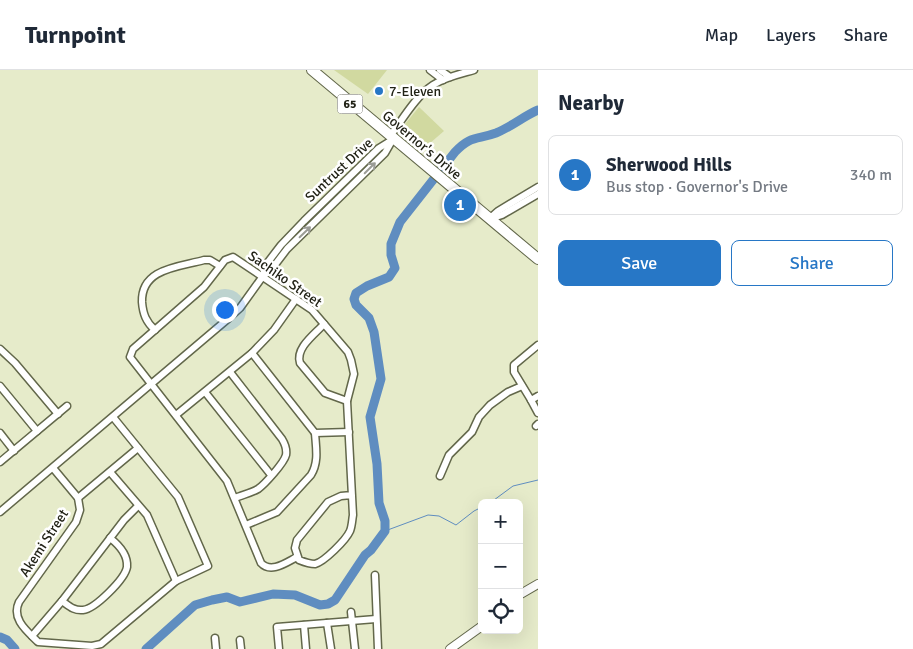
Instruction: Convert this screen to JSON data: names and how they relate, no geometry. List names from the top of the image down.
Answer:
{
  "streets": {
    "main road": ["65", "Governor's Drive"],
    "street": ["Suntrust Drive", "Sachiko Street", "Akemi Street"]
  },
  "crossings": [
    ["Governor's Drive", "Suntrust Drive"],
    ["Suntrust Drive", "Sachiko Street"],
    ["Suntrust Drive", "Akemi Street"]
  ],
  "places": ["7-Eleven"],
  "page": {
    "header": "Turnpoint",
    "nav": ["Map", "Layers", "Share"],
    "heading": "Nearby",
    "list": [
      {
        "mark": "1",
        "name": "Sherwood Hills",
        "note": "Bus stop · Governor's Drive",
        "value": "340 m"
      }
    ],
    "pins": "1",
    "buttons": ["Save", "Share"],
    "map_buttons": ["+", "−"]
  }
}
